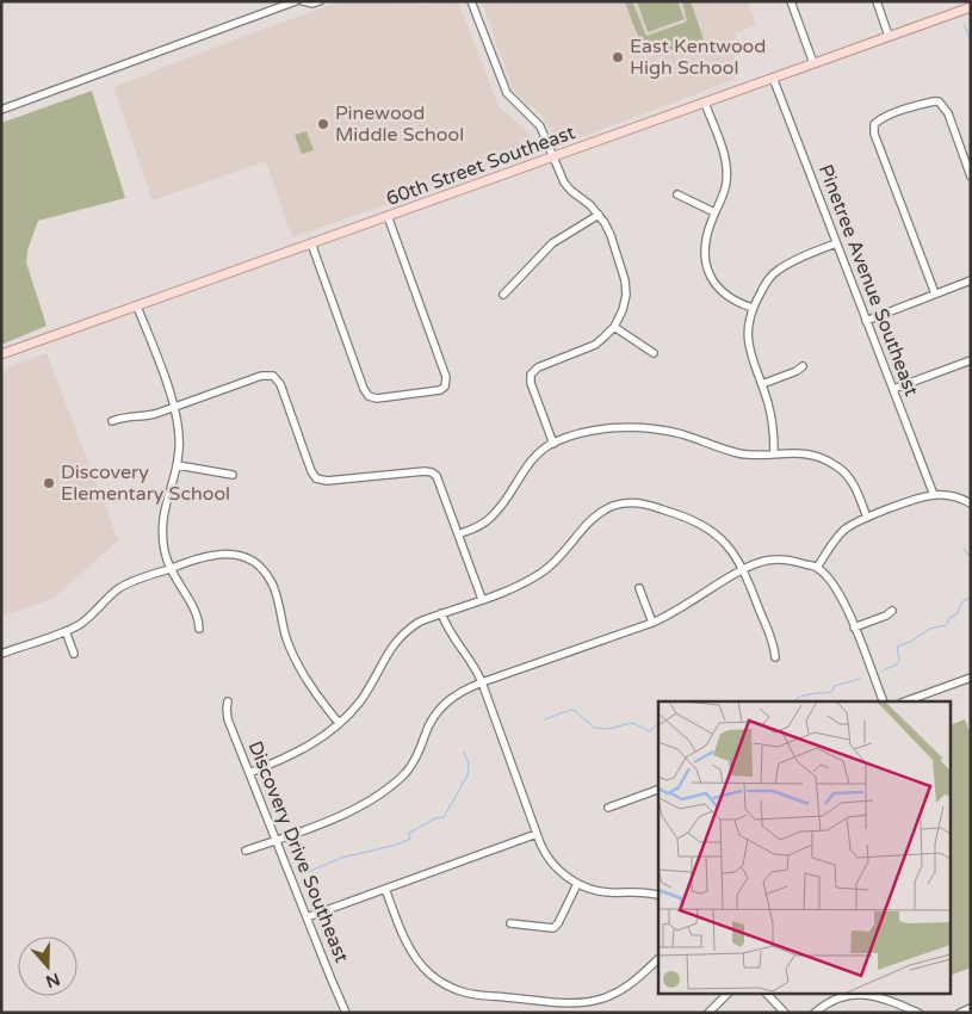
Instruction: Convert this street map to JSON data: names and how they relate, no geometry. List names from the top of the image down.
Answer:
{
  "streets": {
    "main road": ["60th Street Southeast"],
    "street": ["Pinetree Avenue Southeast", "Discovery Drive Southeast"]
  },
  "crossings": [
    ["60th Street Southeast", "Pinetree Avenue Southeast"]
  ],
  "places": ["East Kentwood High School", "Pinewood Middle School", "Discovery Elementary School"],
  "north": "bottom"
}
